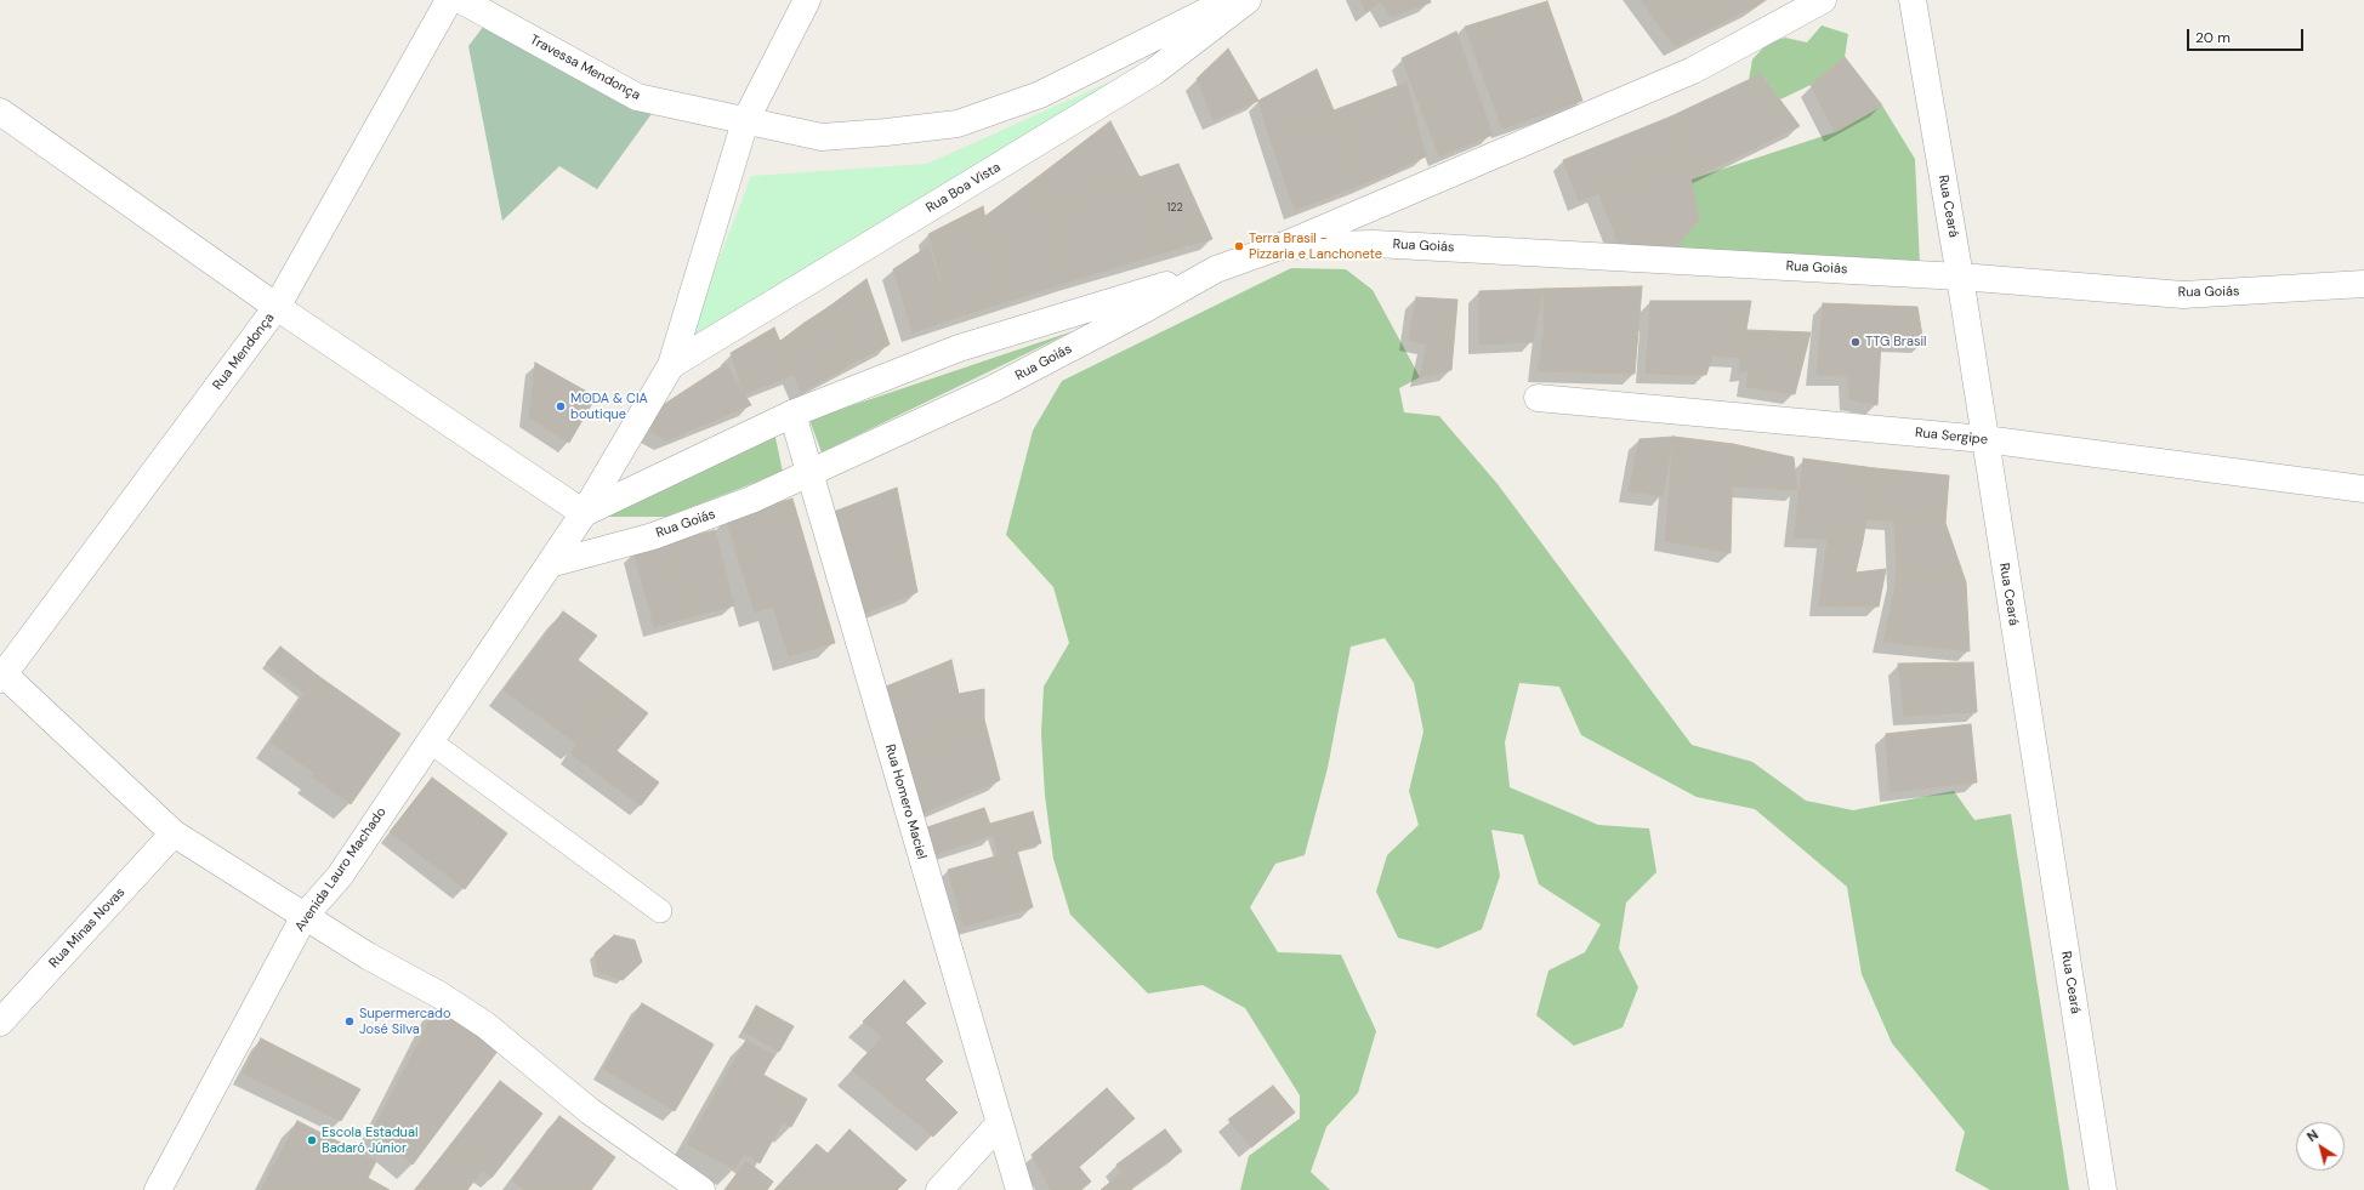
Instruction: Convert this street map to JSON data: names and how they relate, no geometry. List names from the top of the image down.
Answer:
{
  "streets": {
    "street": [
      "Travessa Mendonça",
      "Rua Boa Vista",
      "Rua Ceará",
      "Rua Goiás",
      "Rua Mendonça",
      "Rua Sergipe",
      "Rua Homero Maciel",
      "Avenida Lauro Machado",
      "Rua Minas Novas"
    ]
  },
  "crossings": [
    ["Rua Boa Vista", "Avenida Lauro Machado"],
    ["Rua Ceará", "Rua Goiás"],
    ["Rua Ceará", "Rua Sergipe"],
    ["Rua Goiás", "Rua Homero Maciel"],
    ["Rua Goiás", "Avenida Lauro Machado"]
  ],
  "places": [
    "Terra Brasil - Pizzaria e Lanchonete",
    "TTG Brasil",
    "MODA & CIA boutique",
    "Supermercado José Silva",
    "Escola Estadual Badaró Júnior"
  ],
  "house_numbers": ["122"],
  "scale_bar": "20 m",
  "north": "top left"
}
